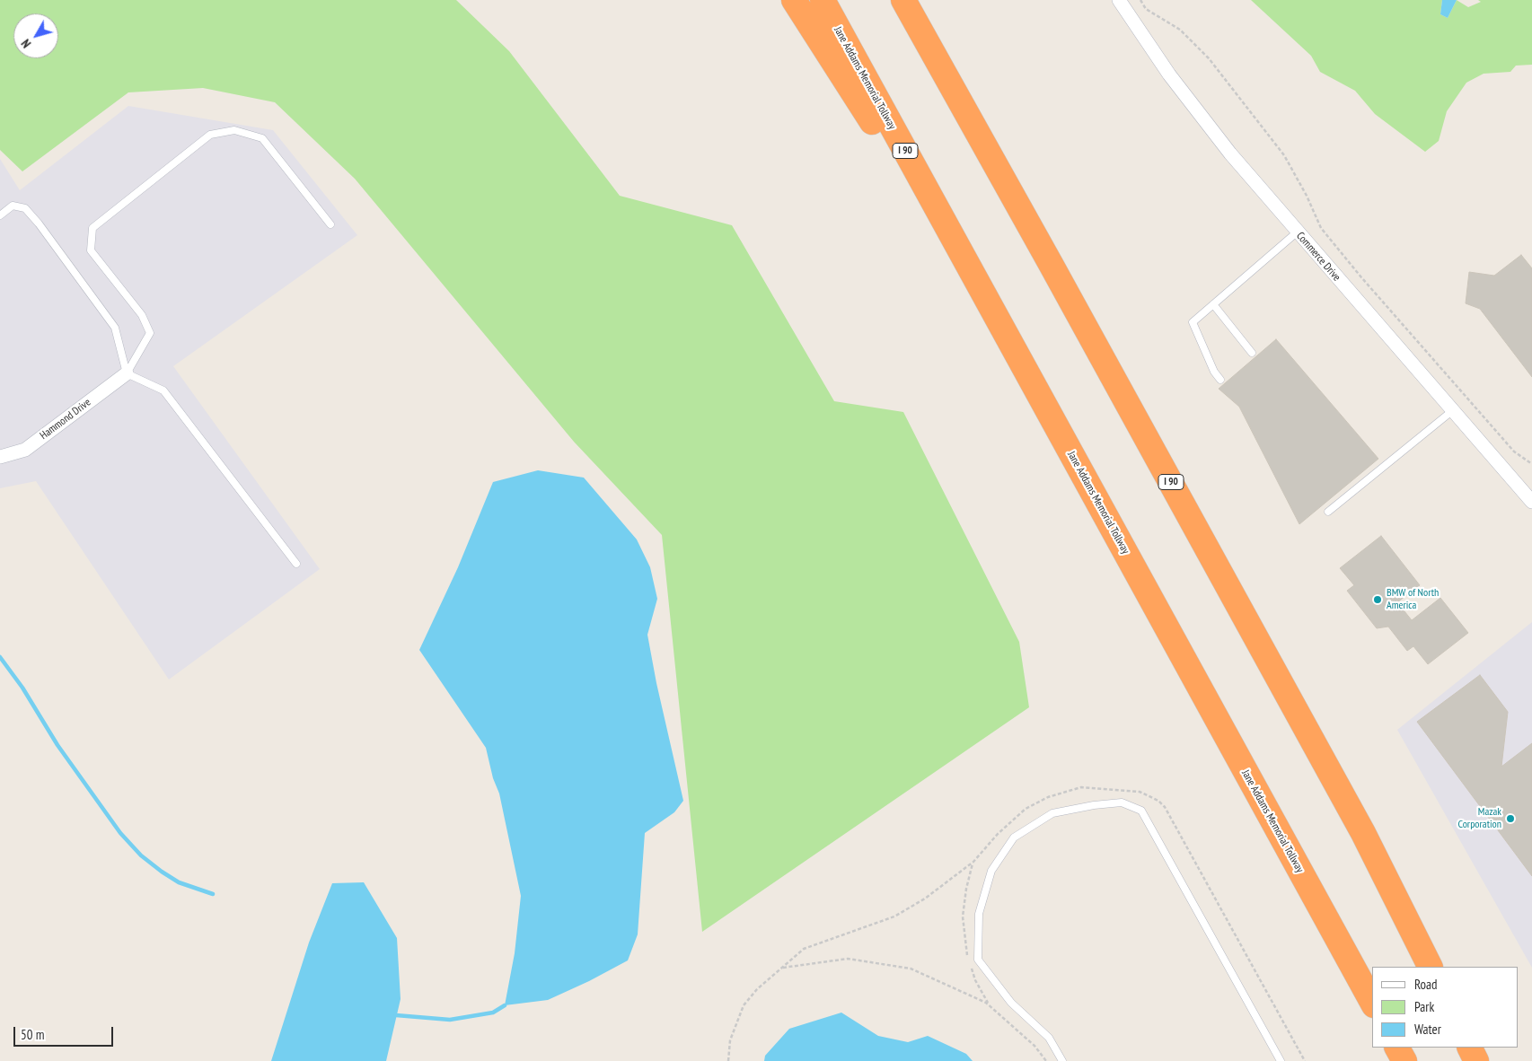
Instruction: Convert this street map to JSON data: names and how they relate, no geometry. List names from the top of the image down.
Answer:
{
  "streets": {
    "highway": ["Jane Addams Memorial Tollway", "I 90"],
    "street": ["Commerce Drive", "Hammond Drive"]
  },
  "places": ["BMW of North America", "Mazak Corporation"],
  "legend": ["Road", "Park", "Water"],
  "scale_bar": "50 m",
  "north": "bottom left"
}
